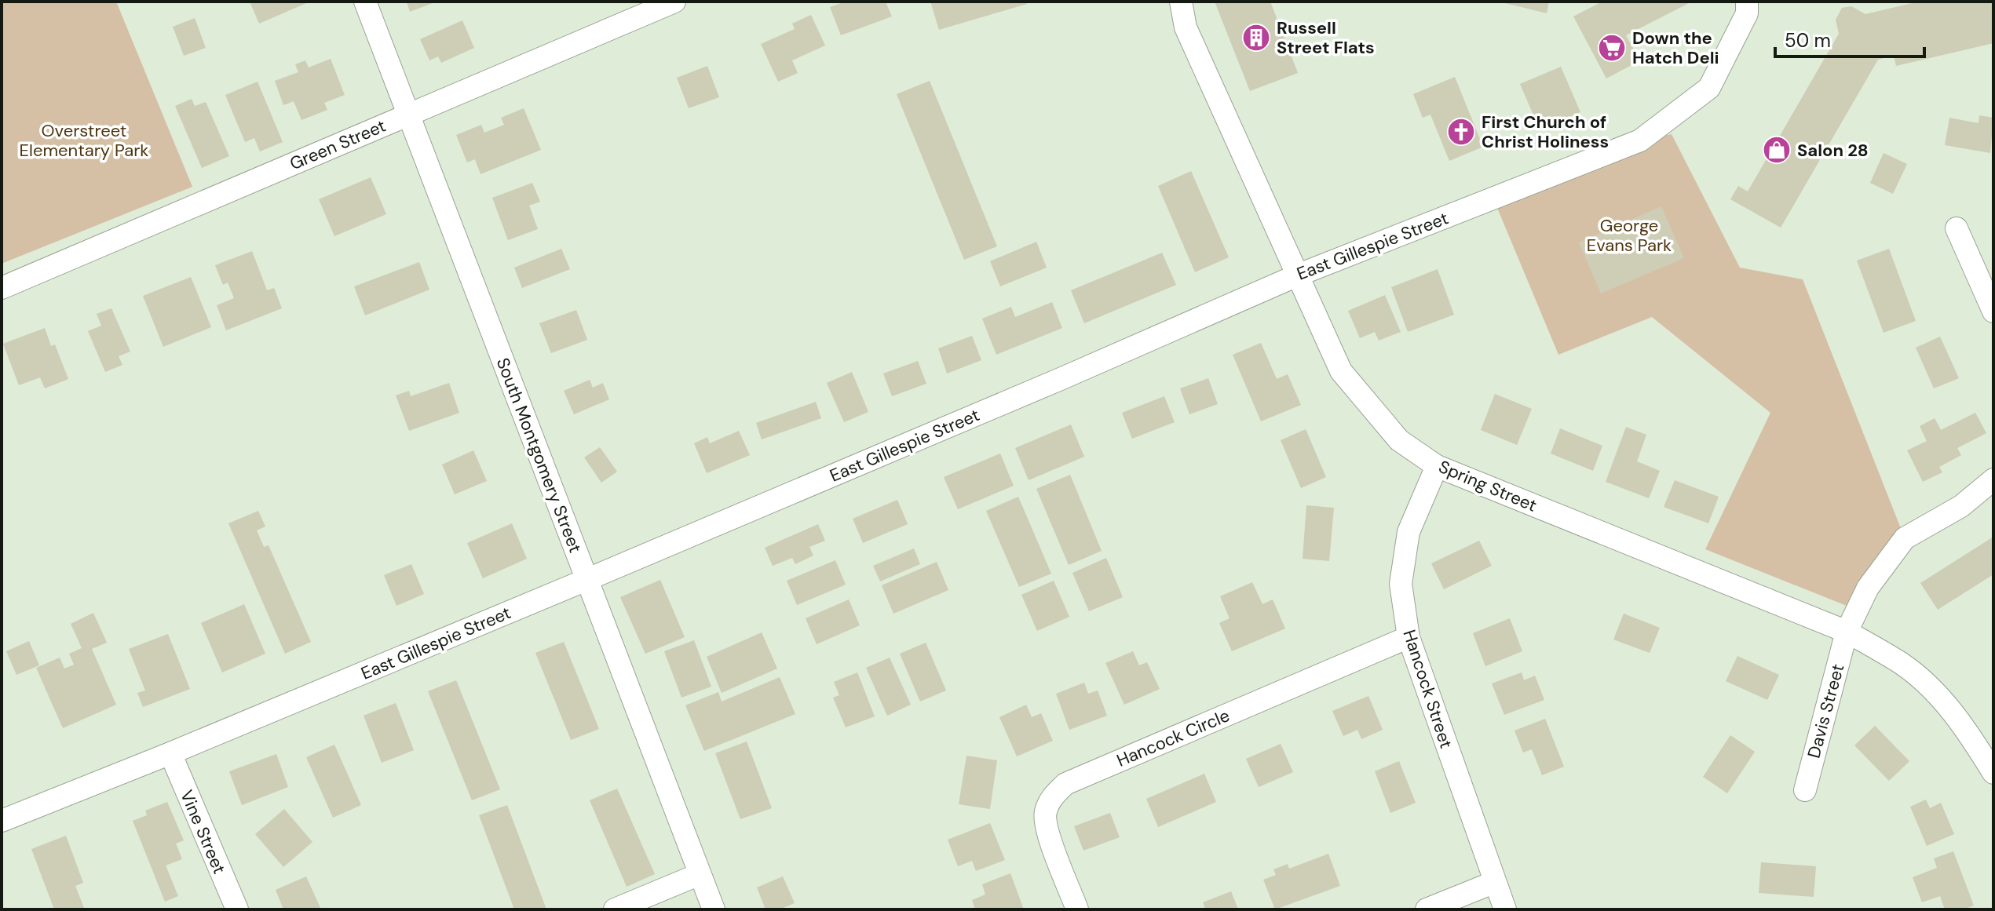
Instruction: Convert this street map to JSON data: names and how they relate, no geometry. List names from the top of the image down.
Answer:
{
  "streets": {
    "street": [
      "Green Street",
      "East Gillespie Street",
      "South Montgomery Street",
      "Spring Street",
      "Hancock Street",
      "Davis Street",
      "Hancock Circle",
      "Vine Street"
    ]
  },
  "crossings": [
    ["Green Street", "South Montgomery Street"],
    ["East Gillespie Street", "South Montgomery Street"],
    ["East Gillespie Street", "Spring Street"],
    ["East Gillespie Street", "Vine Street"],
    ["Spring Street", "Hancock Street"],
    ["Spring Street", "Davis Street"],
    ["Hancock Street", "Hancock Circle"]
  ],
  "parks": ["Overstreet Elementary Park", "George Evans Park"],
  "places": {
    "building": ["Russell Street Flats"],
    "supermarket": ["Down the Hatch Deli"],
    "church": ["First Church of Christ Holiness"],
    "shop": ["Salon 28"]
  },
  "scale_bar": "50 m"
}
